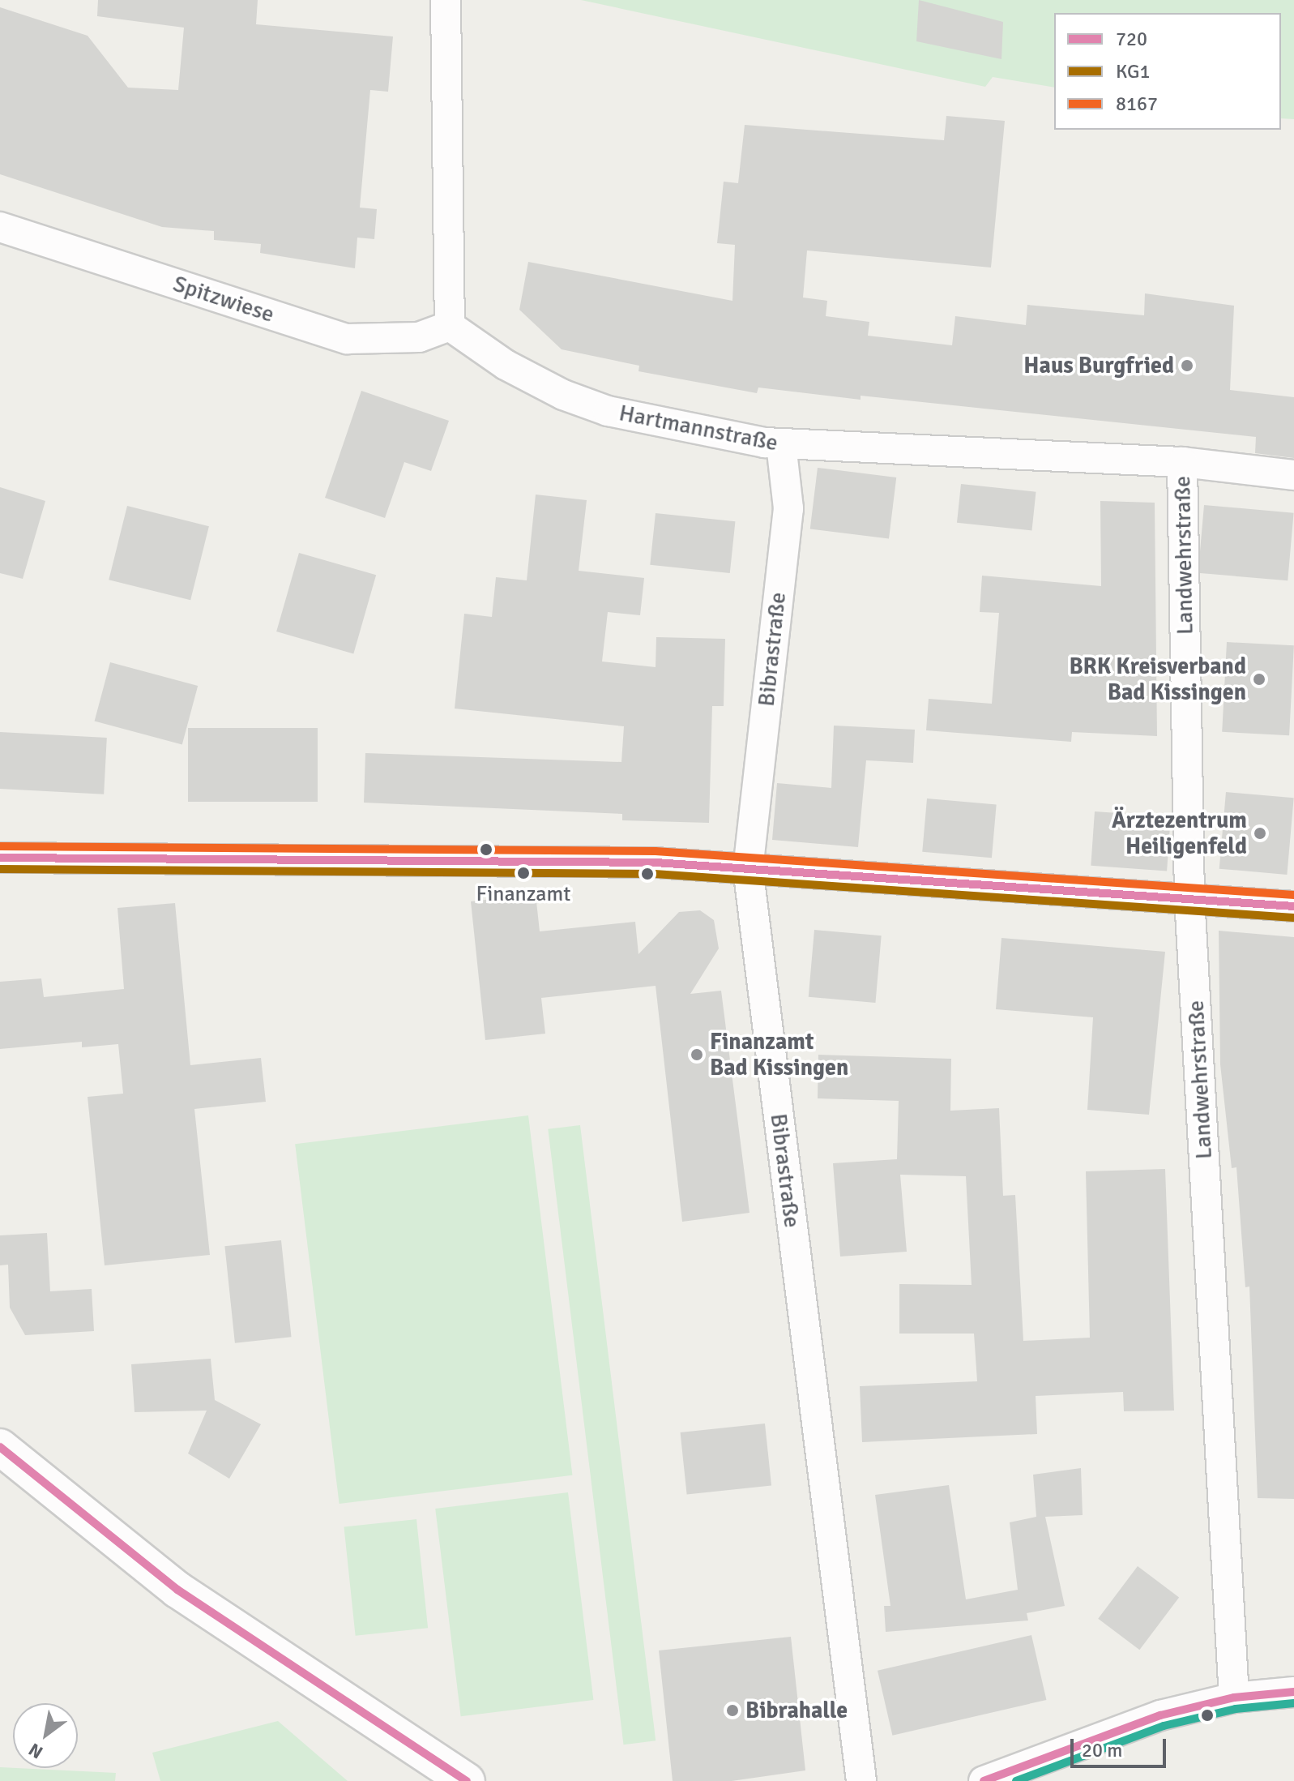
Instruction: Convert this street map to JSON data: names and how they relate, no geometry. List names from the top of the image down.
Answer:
{
  "streets": {
    "street": [
      "Spitzwiese",
      "Hartmannstraße",
      "Landwehrstraße",
      "Bibrastraße"
    ]
  },
  "crossings": [
    ["Spitzwiese", "Hartmannstraße"],
    ["Hartmannstraße", "Landwehrstraße"],
    ["Hartmannstraße", "Bibrastraße"]
  ],
  "places": [
    "Haus Burgfried",
    "BRK Kreisverband Bad Kissingen",
    "Ärztezentrum Heiligenfeld",
    "Finanzamt",
    "Finanzamt Bad Kissingen",
    "Bibrahalle"
  ],
  "lines": ["transit line 8167", "transit line 720", "transit line KG1"],
  "legend": ["720", "KG1", "8167"],
  "scale_bar": "20 m",
  "north": "bottom left"
}
